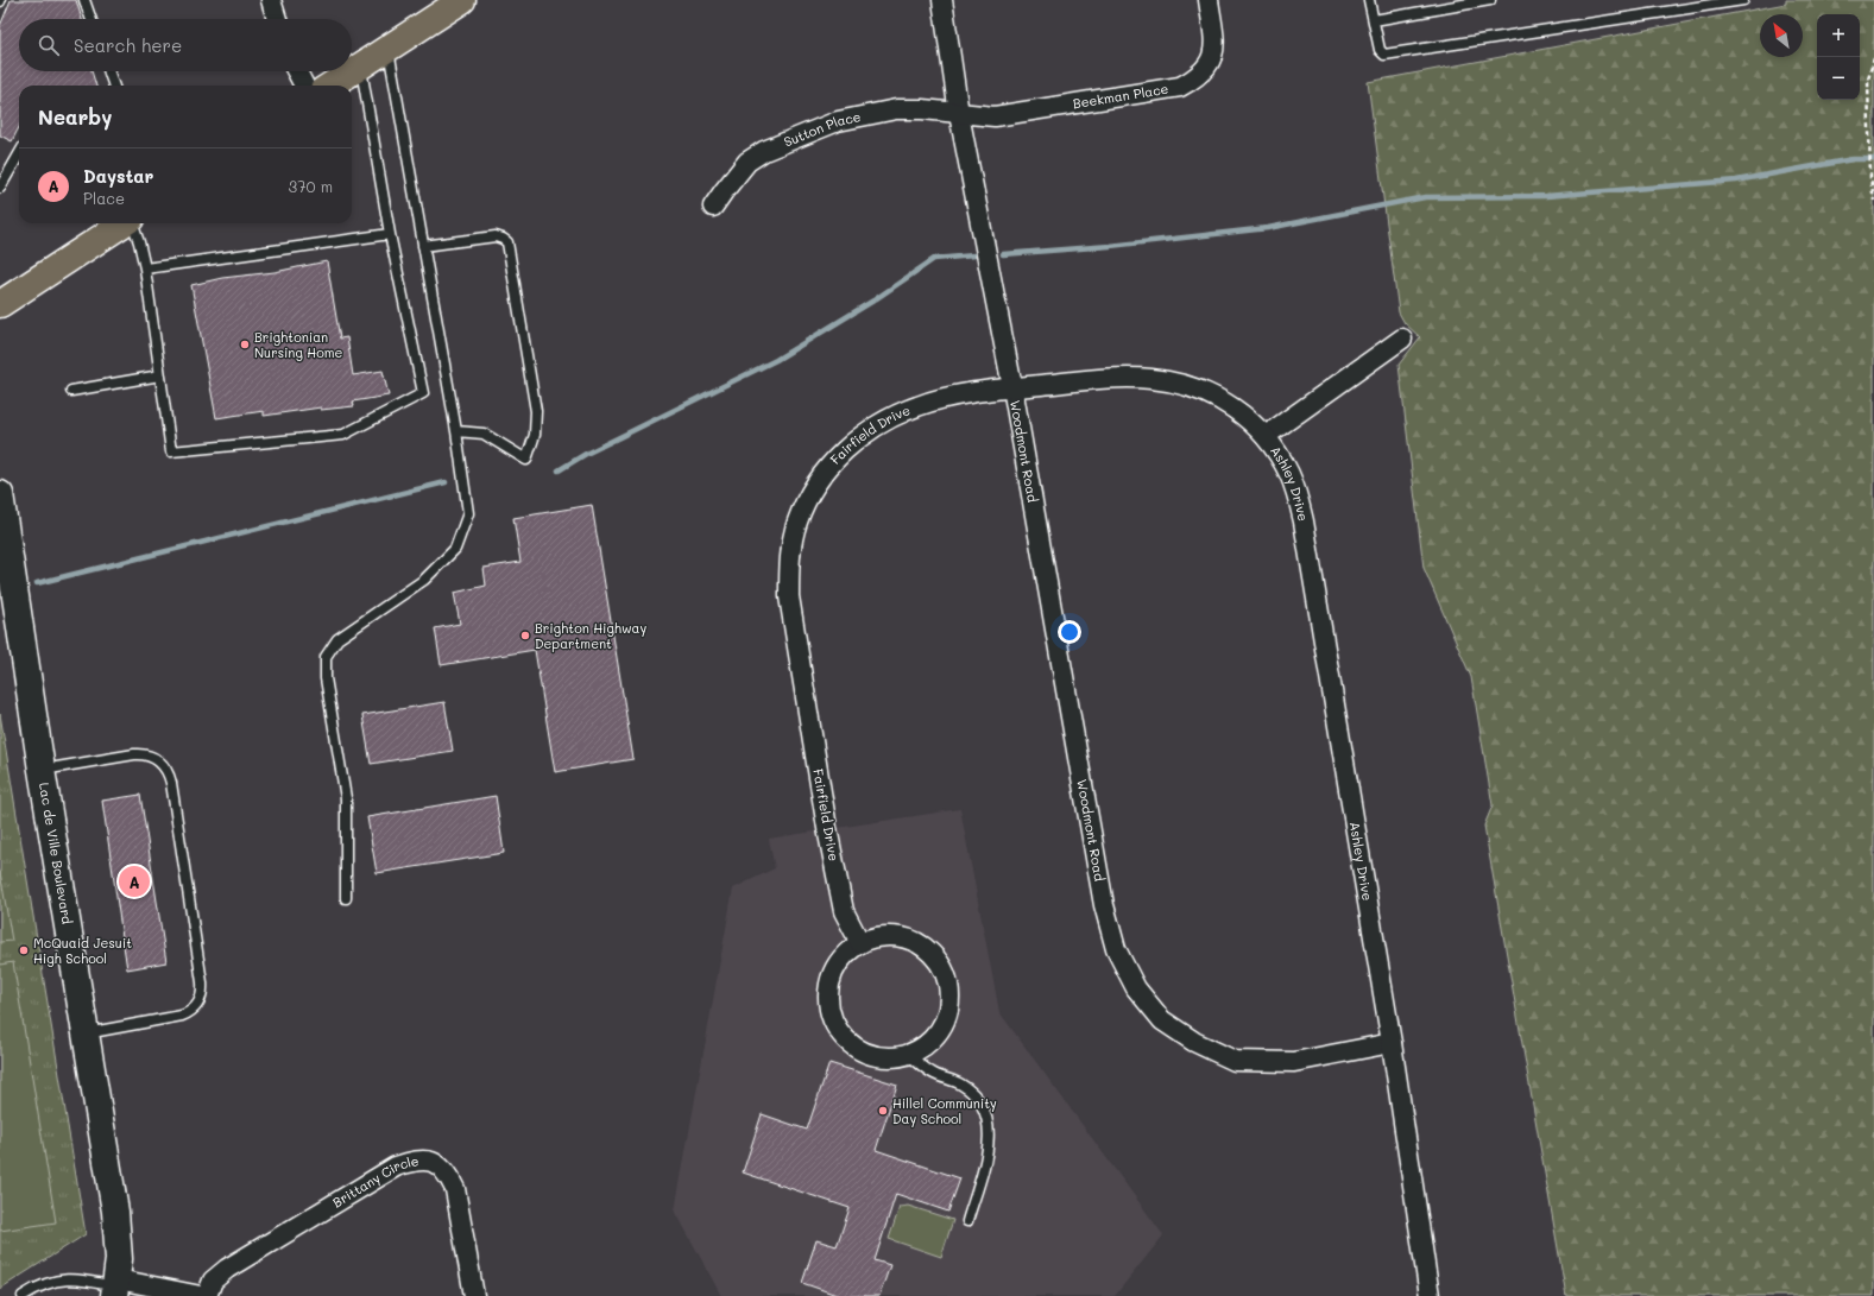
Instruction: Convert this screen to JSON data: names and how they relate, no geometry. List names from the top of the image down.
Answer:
{
  "streets": {
    "street": [
      "Beekman Place",
      "Sutton Place",
      "Fairfield Drive",
      "Woodmont Road",
      "Ashley Drive",
      "Lac de Ville Boulevard",
      "Brittany Circle"
    ]
  },
  "crossings": [
    ["Beekman Place", "Sutton Place"],
    ["Fairfield Drive", "Woodmont Road"],
    ["Fairfield Drive", "Ashley Drive"],
    ["Woodmont Road", "Ashley Drive"]
  ],
  "places": [
    "Brightonian Nursing Home",
    "Brighton Highway Department",
    "McQuaid Jesuit High School",
    "Hillel Community Day School"
  ],
  "north": "top left",
  "page": {
    "map_buttons": ["+", "−"],
    "search": "Search here",
    "heading": "Nearby",
    "list": [
      {
        "mark": "A",
        "name": "Daystar",
        "note": "Place",
        "value": "370 m"
      }
    ],
    "pins": "A"
  }
}
